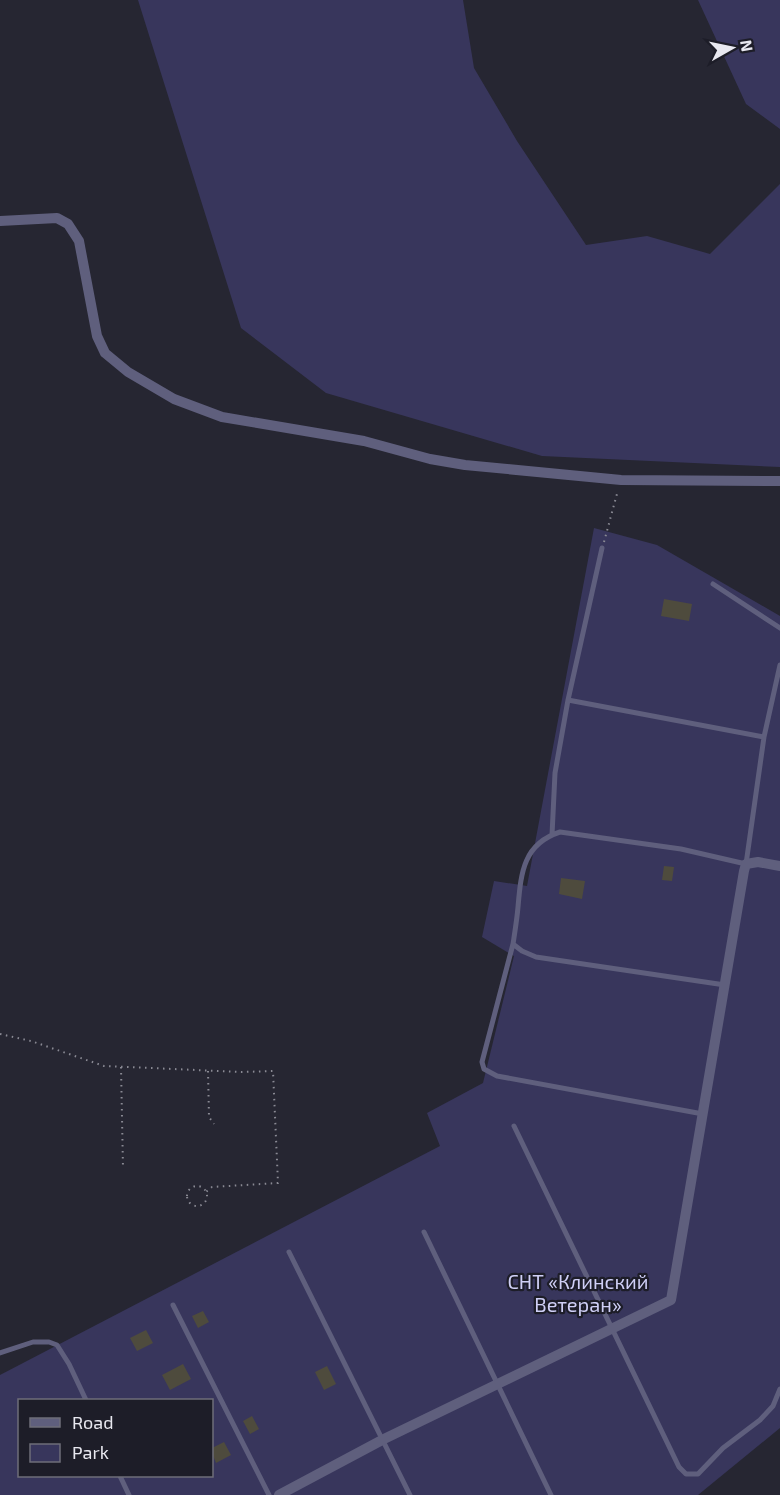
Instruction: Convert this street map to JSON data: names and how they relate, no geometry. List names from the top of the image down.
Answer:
{
  "parks": ["СНТ «Клинский Ветеран»"],
  "legend": ["Road", "Park"],
  "north": "right"
}
